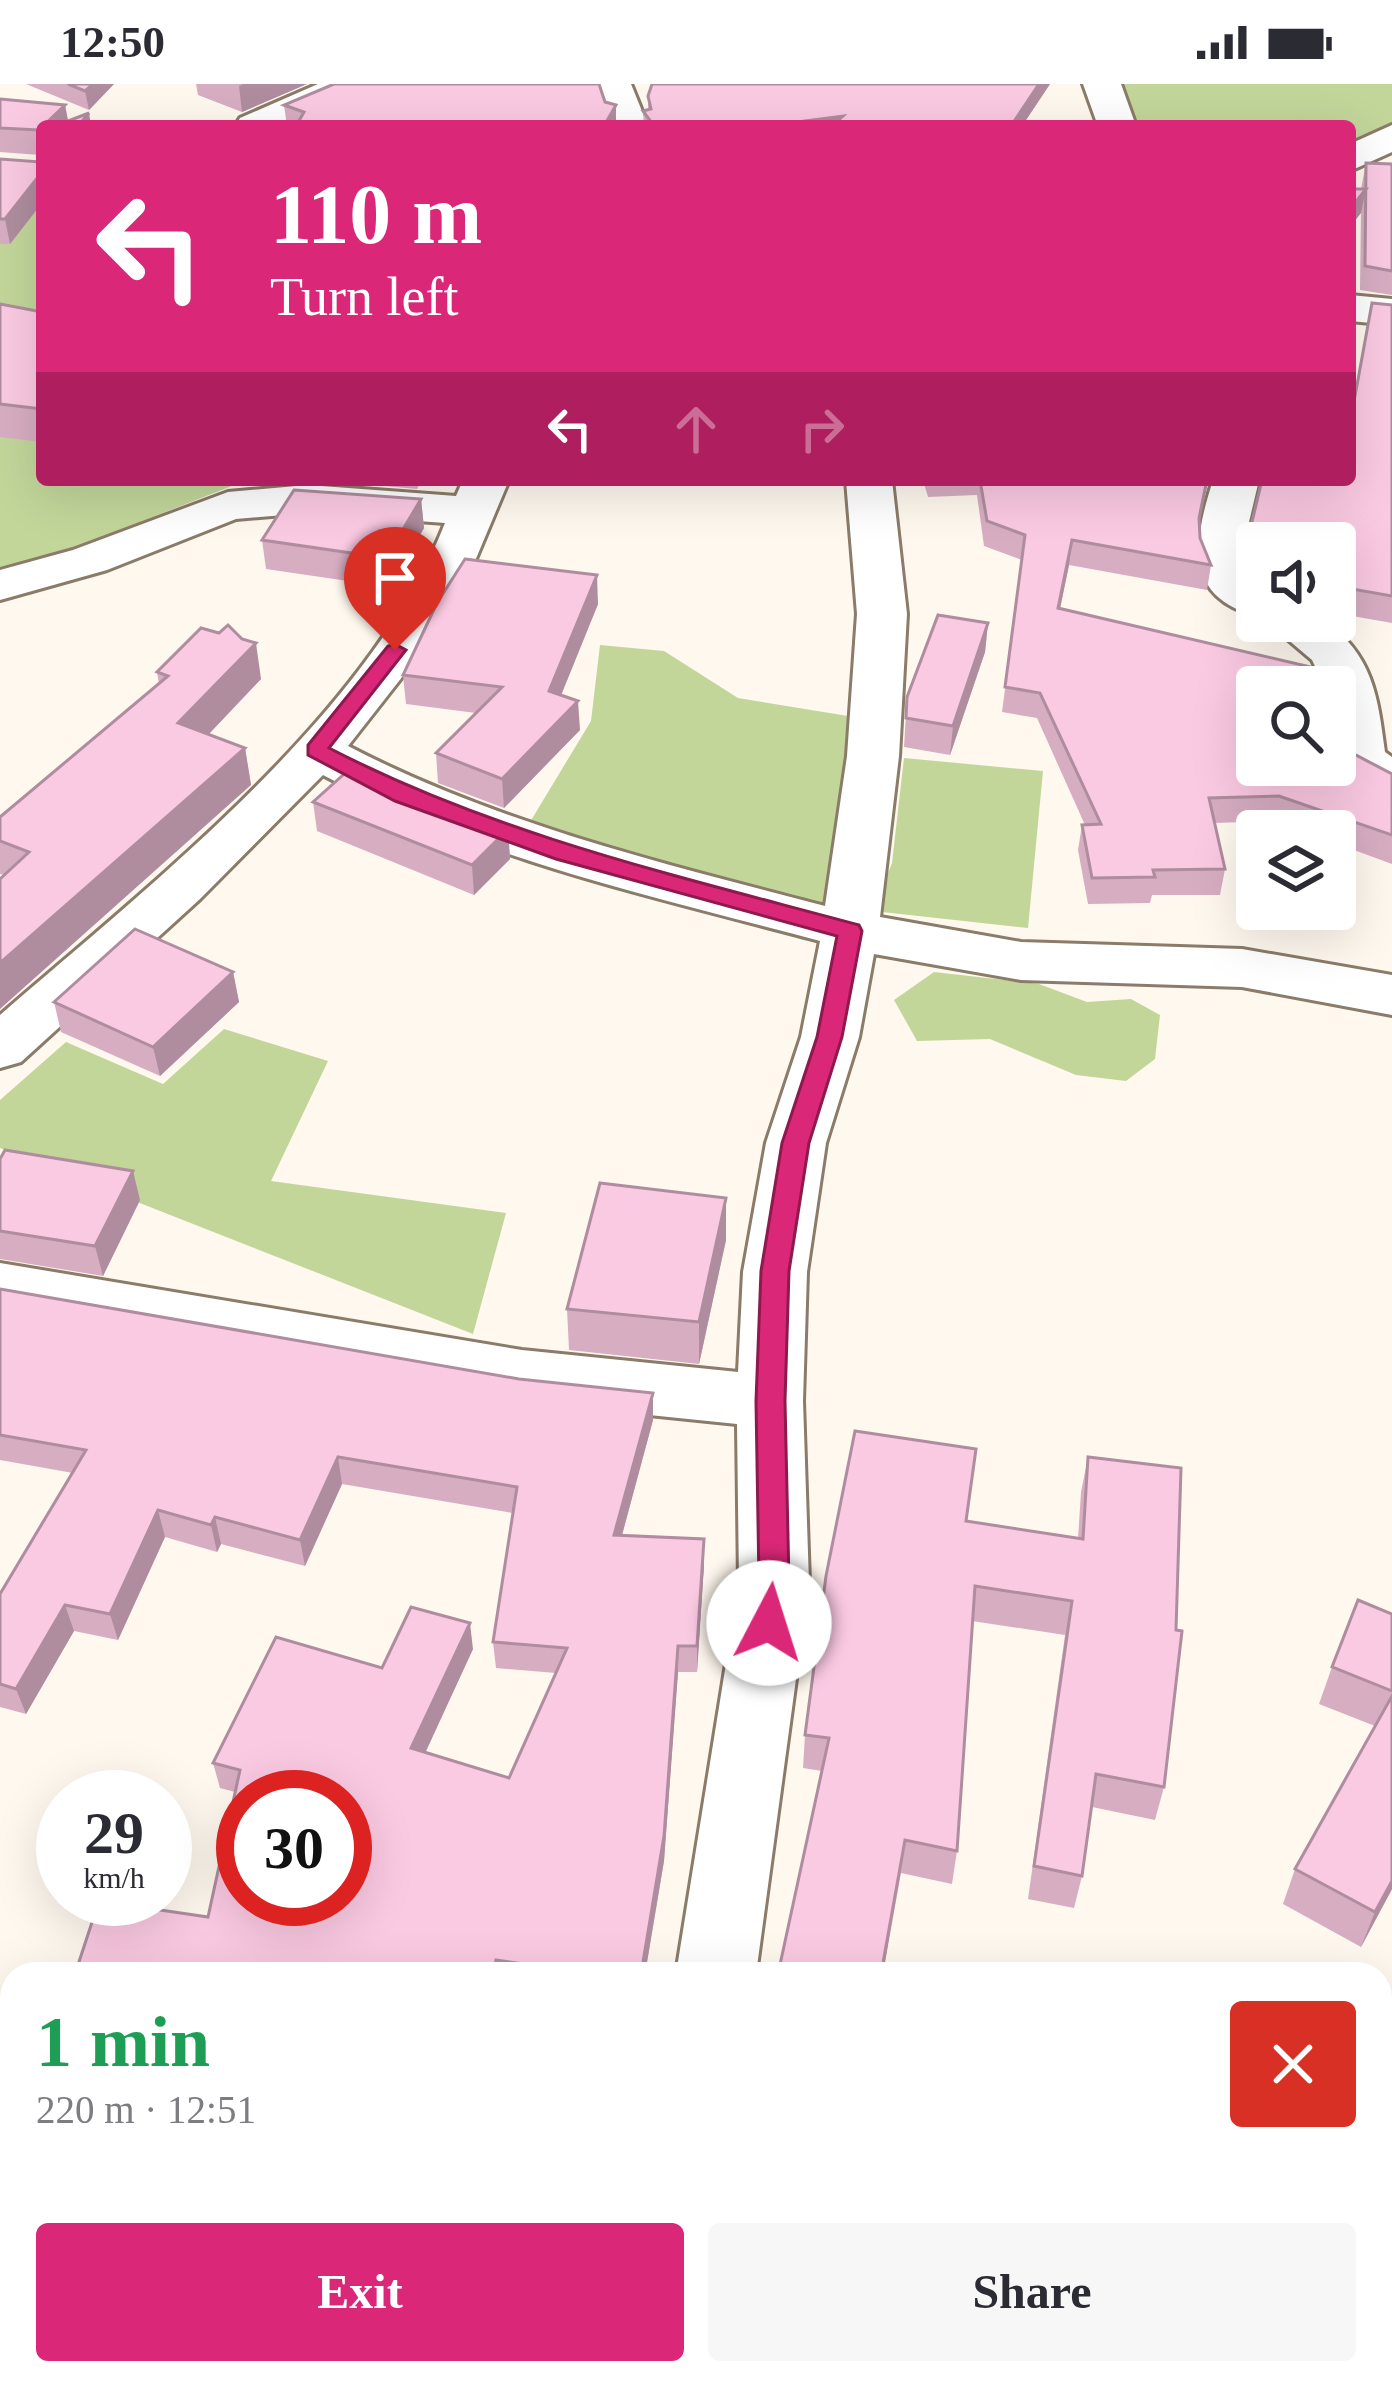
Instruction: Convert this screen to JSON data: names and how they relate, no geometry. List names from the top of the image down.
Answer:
{
  "page": {
    "status": "12:50",
    "turn": ["110 m", "Turn left"],
    "speed": "29 km/h",
    "limit": "30",
    "heading": ["1 min", "220 m · 12:51"],
    "buttons": ["Exit", "Share"]
  }
}
